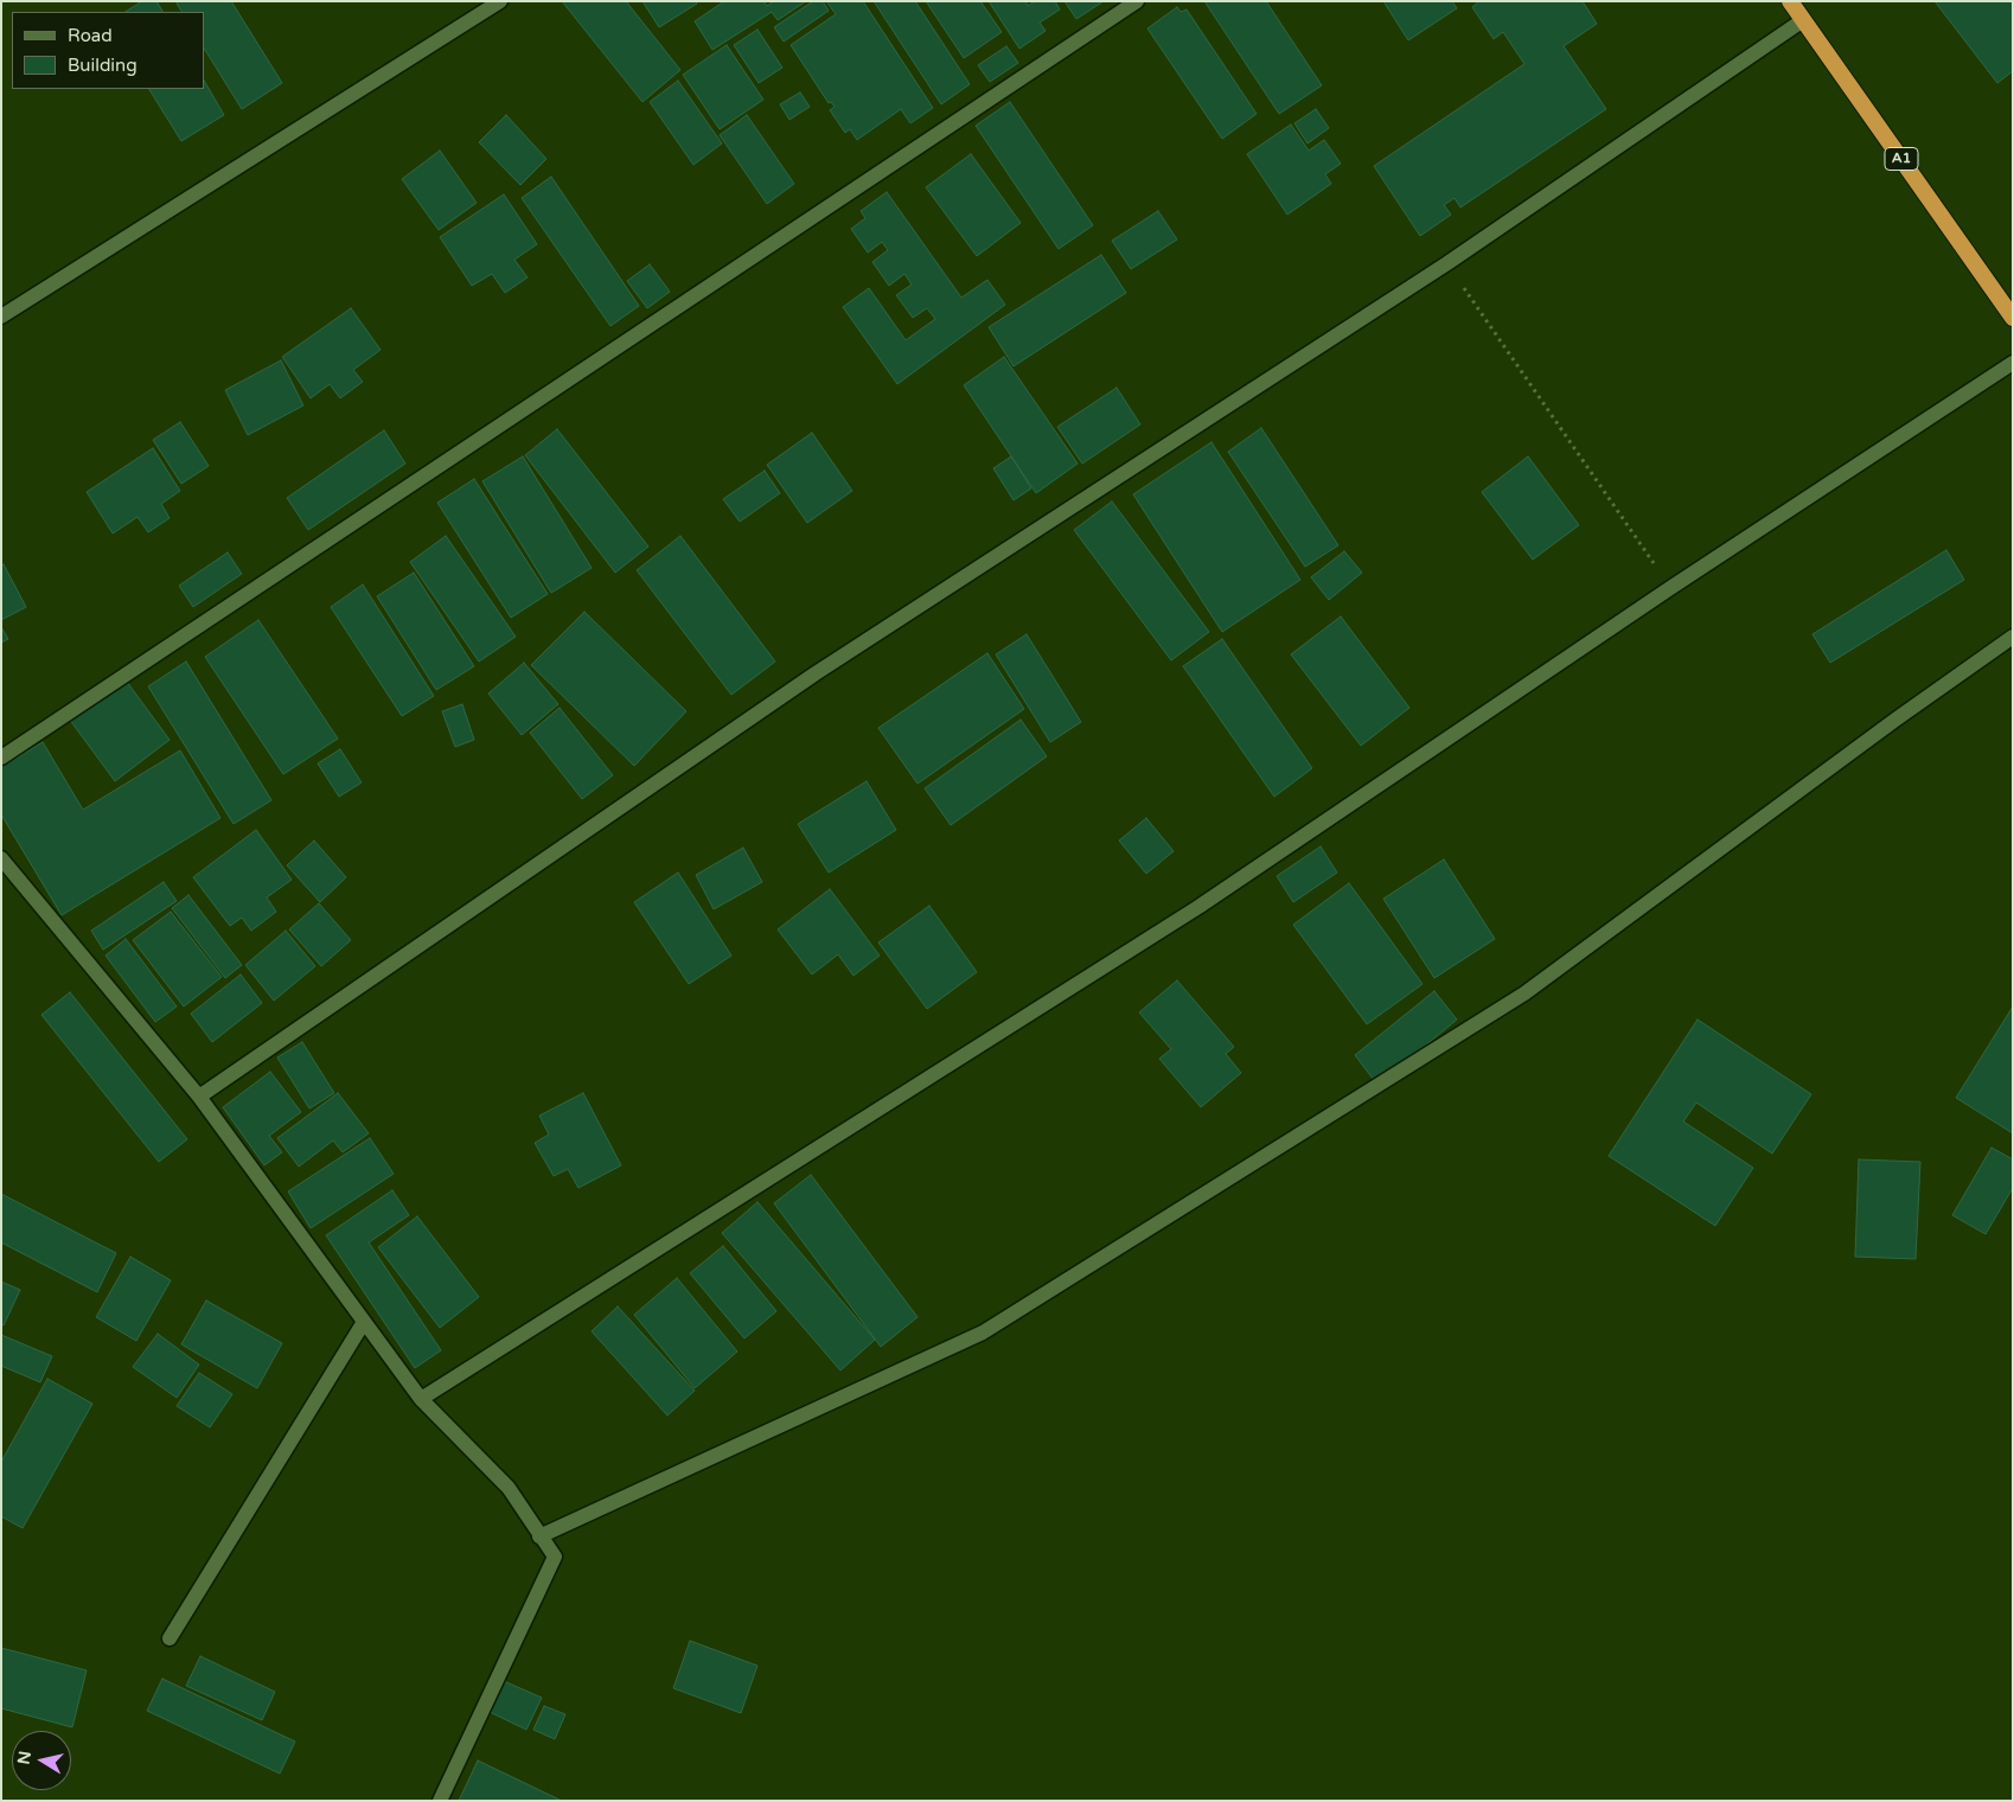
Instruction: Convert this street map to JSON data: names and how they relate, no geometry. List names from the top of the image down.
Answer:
{
  "streets": {
    "highway": ["A1"]
  },
  "legend": ["Road", "Building"],
  "north": "left"
}
